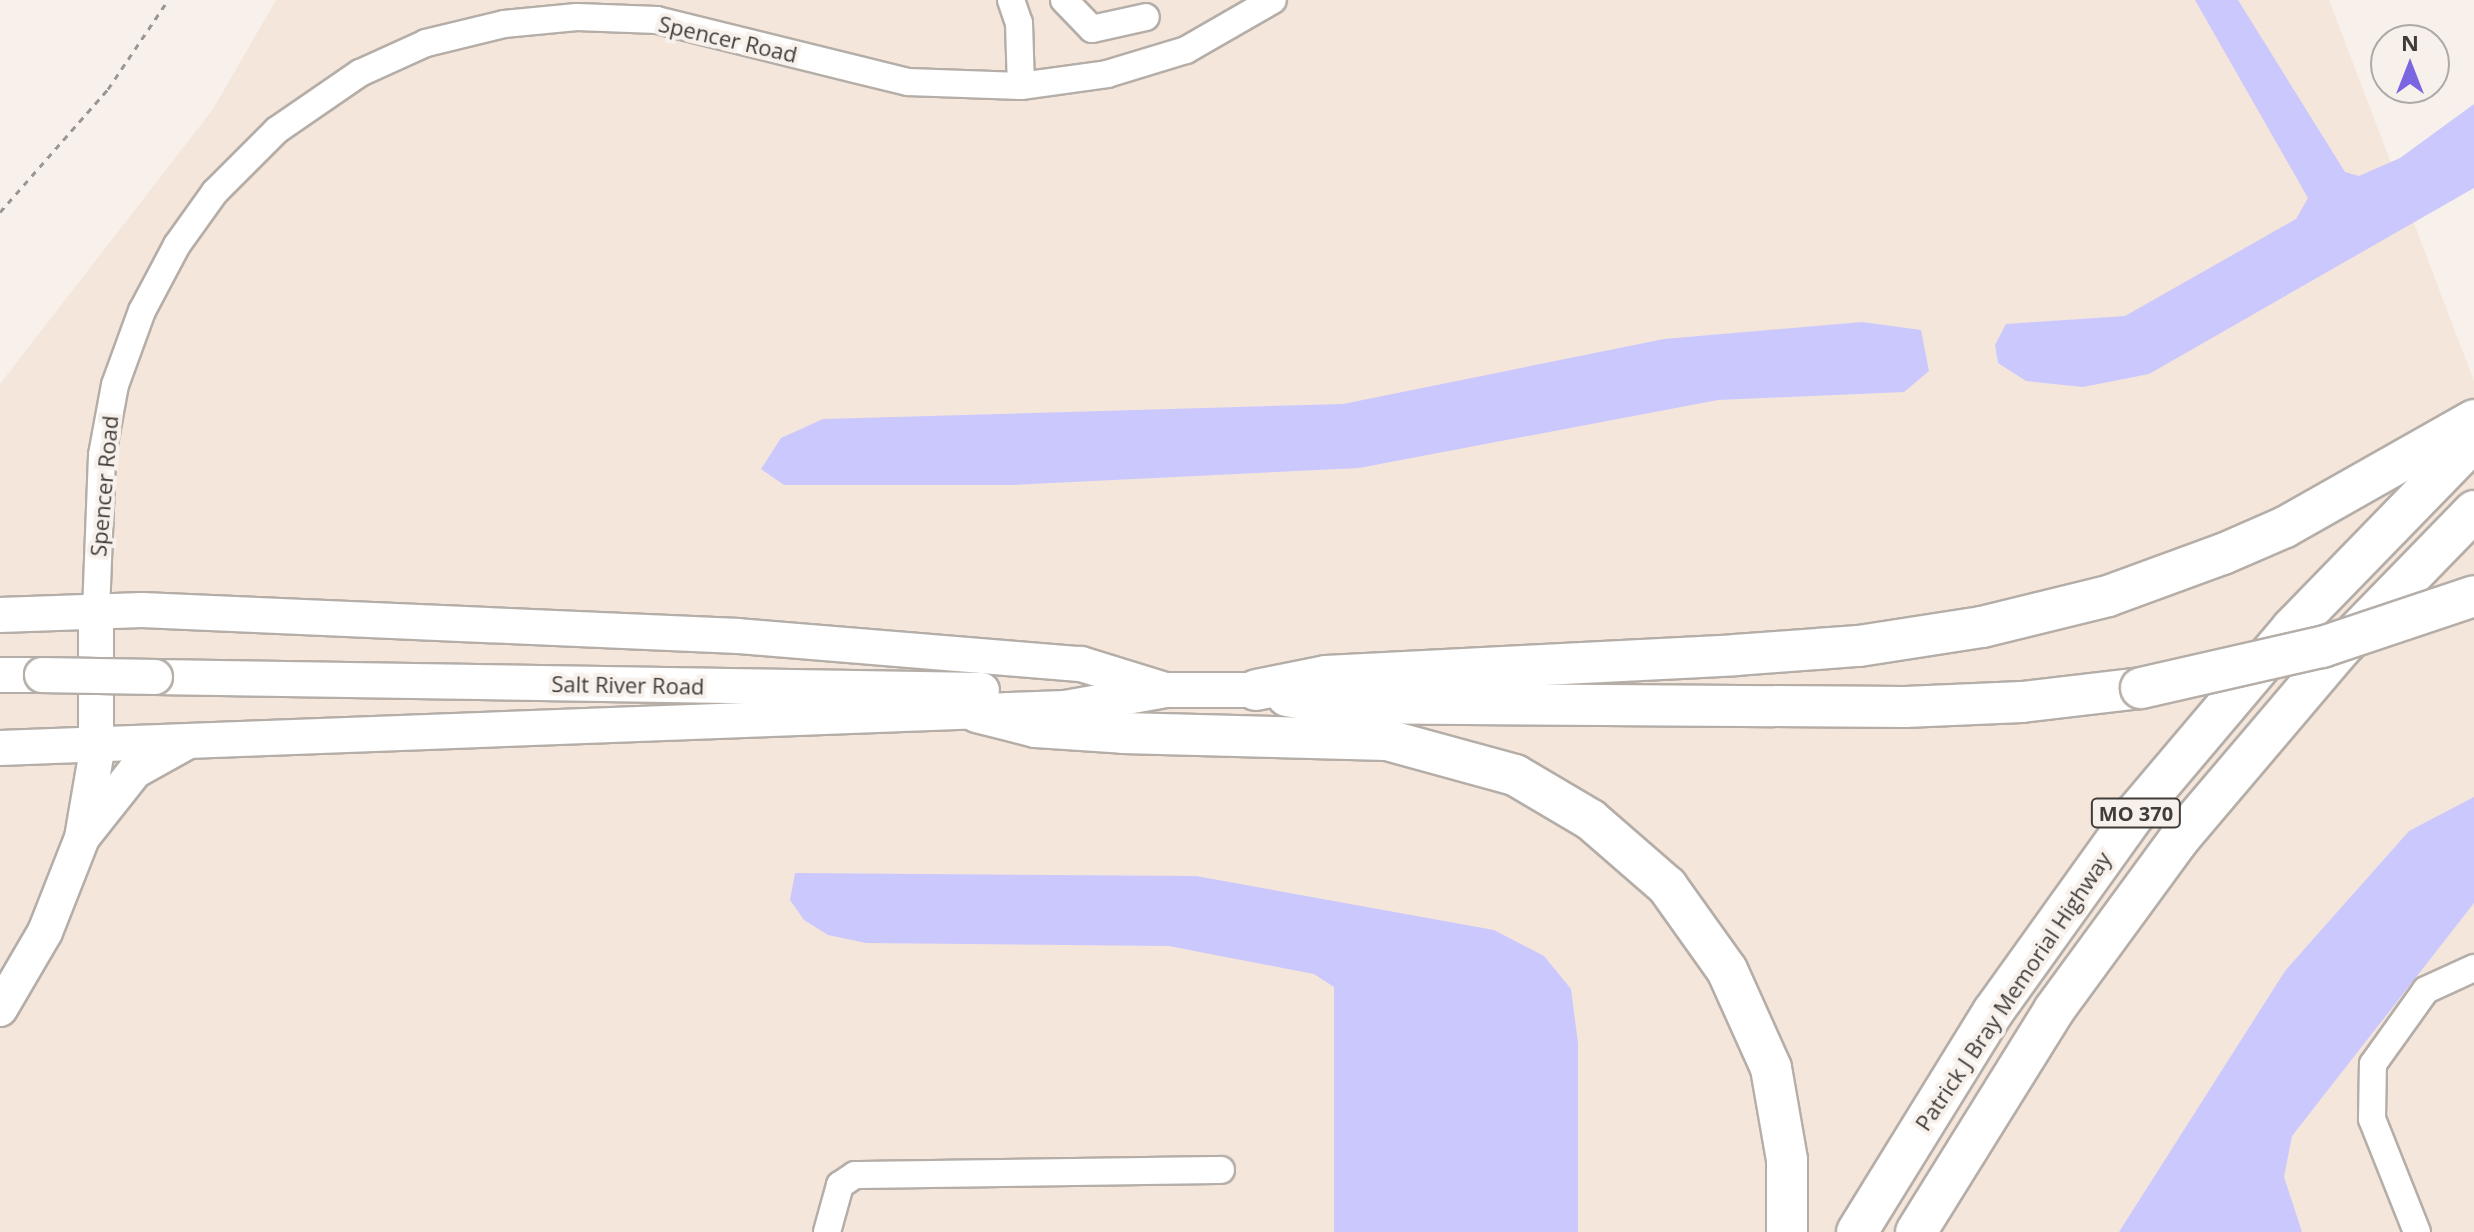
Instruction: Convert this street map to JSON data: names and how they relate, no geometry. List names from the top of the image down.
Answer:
{
  "streets": {
    "highway": ["MO 370", "Patrick J Bray Memorial Highway"],
    "main road": ["Spencer Road", "Salt River Road"]
  },
  "north": "top"
}
